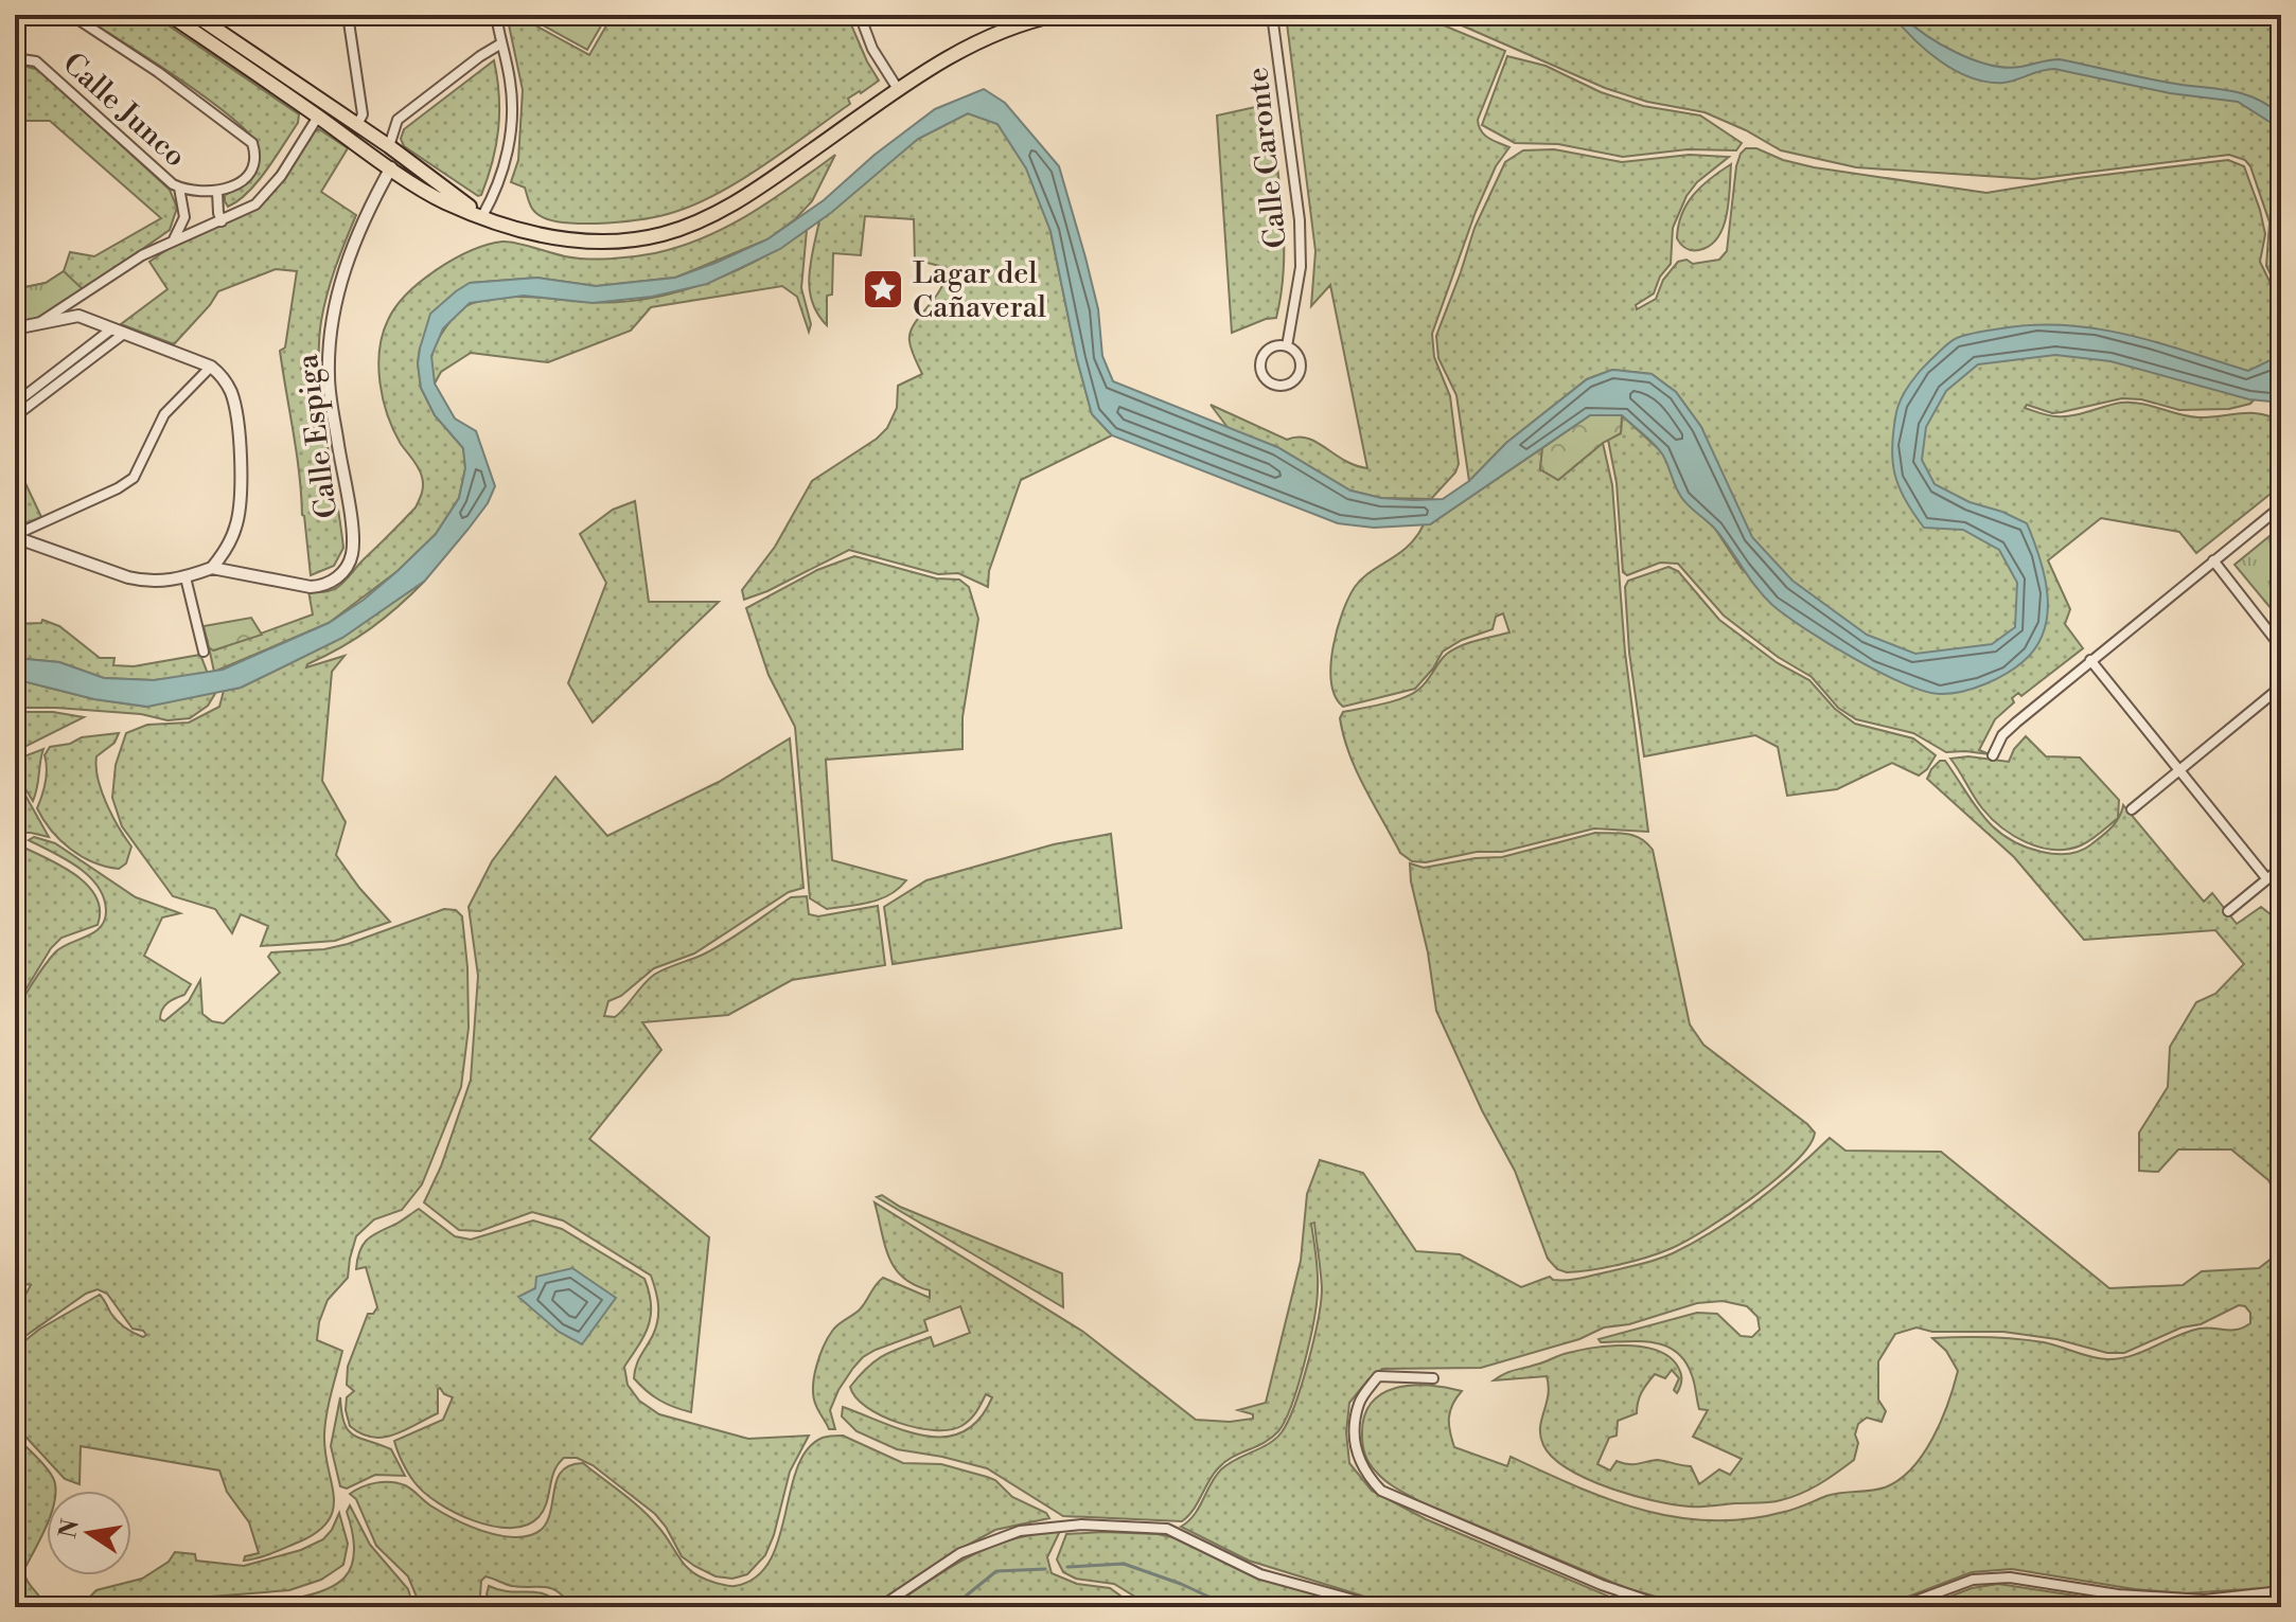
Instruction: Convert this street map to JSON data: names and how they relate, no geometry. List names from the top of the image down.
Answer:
{
  "streets": {
    "street": ["Calle Junco", "Calle Caronte", "Calle Espiga"]
  },
  "places": {
    "place": ["Lagar del Cañaveral"]
  },
  "north": "left"
}
